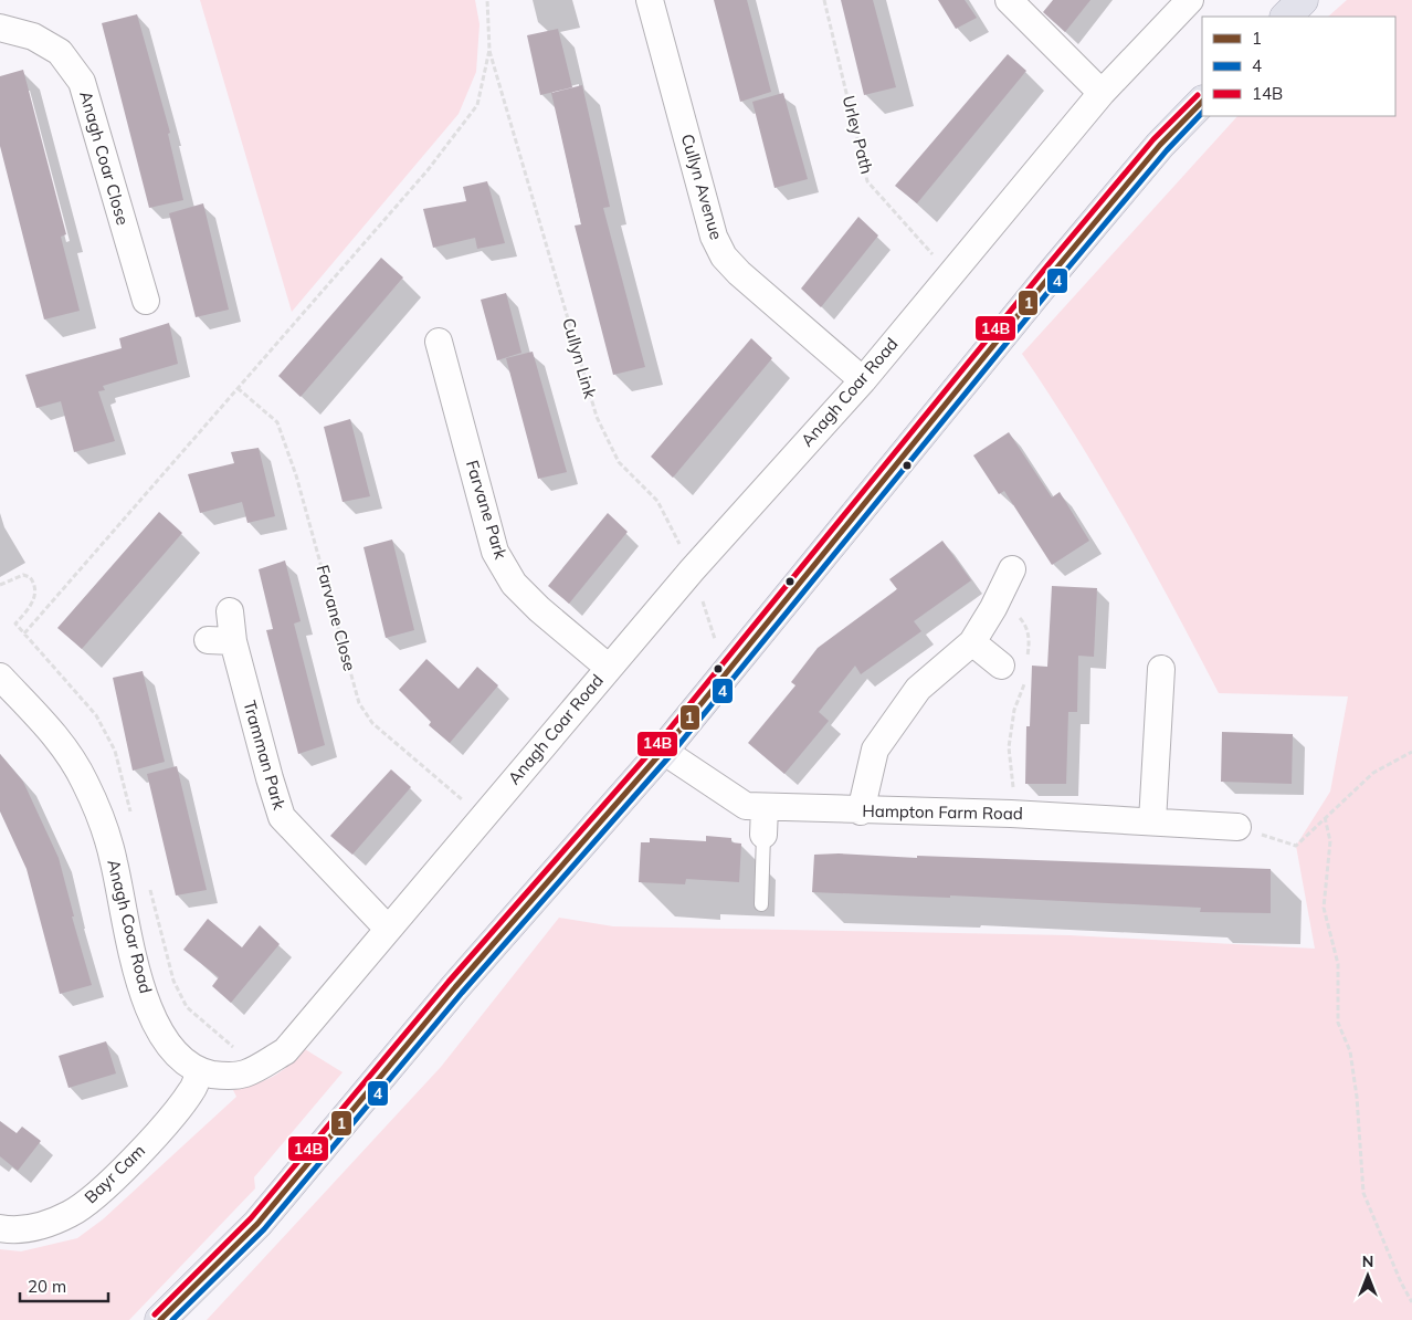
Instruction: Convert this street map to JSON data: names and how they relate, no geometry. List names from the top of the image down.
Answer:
{
  "streets": {
    "street": [
      "Anagh Coar Close",
      "Cullyn Avenue",
      "Anagh Coar Road",
      "Farvane Park",
      "Tramman Park",
      "Hampton Farm Road",
      "Bayr Cam"
    ],
    "path": ["Urley Path", "Cullyn Link", "Farvane Close"]
  },
  "crossings": [
    ["Urley Path", "Anagh Coar Road"],
    ["Cullyn Avenue", "Anagh Coar Road"],
    ["Cullyn Link", "Anagh Coar Road"],
    ["Anagh Coar Road", "Farvane Park"],
    ["Anagh Coar Road", "Farvane Close"],
    ["Anagh Coar Road", "Tramman Park"],
    ["Anagh Coar Road", "Bayr Cam"]
  ],
  "lines": ["transit line 14B", "transit line 1", "transit line 4"],
  "legend": ["1", "4", "14B"],
  "scale_bar": "20 m",
  "north": "top"
}
